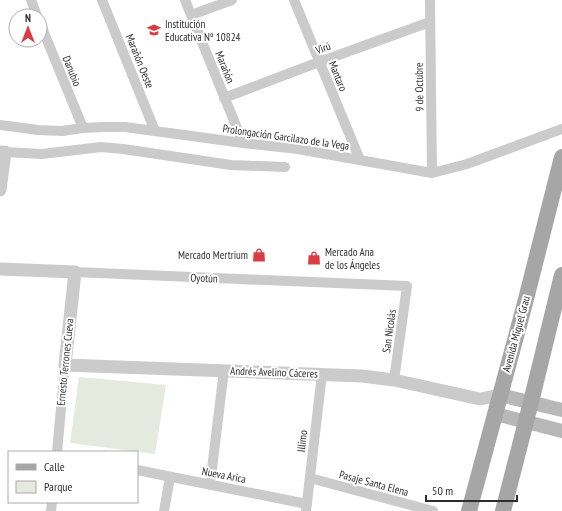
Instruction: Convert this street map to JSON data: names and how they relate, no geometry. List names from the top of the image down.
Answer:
{
  "streets": {
    "main road": ["Avenida Miguel Grau"],
    "street": [
      "Virú",
      "Marañón Oeste",
      "Marañón",
      "Danubio",
      "Mantaro",
      "9 de Octubre",
      "Prolongación Garcilazo de la Vega",
      "Oyotún",
      "San Nicolás",
      "Ernesto Terrones Cueva",
      "Andrés Avelino Cáceres",
      "Illimo",
      "Nueva Arica",
      "Pasaje Santa Elena"
    ]
  },
  "crossings": [
    ["Virú", "Marañón"],
    ["Virú", "Mantaro"],
    ["Virú", "9 de Octubre"],
    ["Marañón Oeste", "Prolongación Garcilazo de la Vega"],
    ["Marañón", "Prolongación Garcilazo de la Vega"],
    ["Danubio", "Prolongación Garcilazo de la Vega"],
    ["Mantaro", "Prolongación Garcilazo de la Vega"],
    ["9 de Octubre", "Prolongación Garcilazo de la Vega"],
    ["Oyotún", "San Nicolás"],
    ["Oyotún", "Ernesto Terrones Cueva"],
    ["San Nicolás", "Andrés Avelino Cáceres"],
    ["Avenida Miguel Grau", "Andrés Avelino Cáceres"],
    ["Ernesto Terrones Cueva", "Andrés Avelino Cáceres"],
    ["Andrés Avelino Cáceres", "Illimo"],
    ["Illimo", "Nueva Arica"],
    ["Illimo", "Pasaje Santa Elena"]
  ],
  "places": {
    "school or university": ["Institución Educativa Nº 10824"],
    "shop": ["Mercado Mertrium", "Mercado Ana de los Ángeles"]
  },
  "legend": ["Calle", "Parque"],
  "scale_bar": "50 m",
  "north": "top"
}
